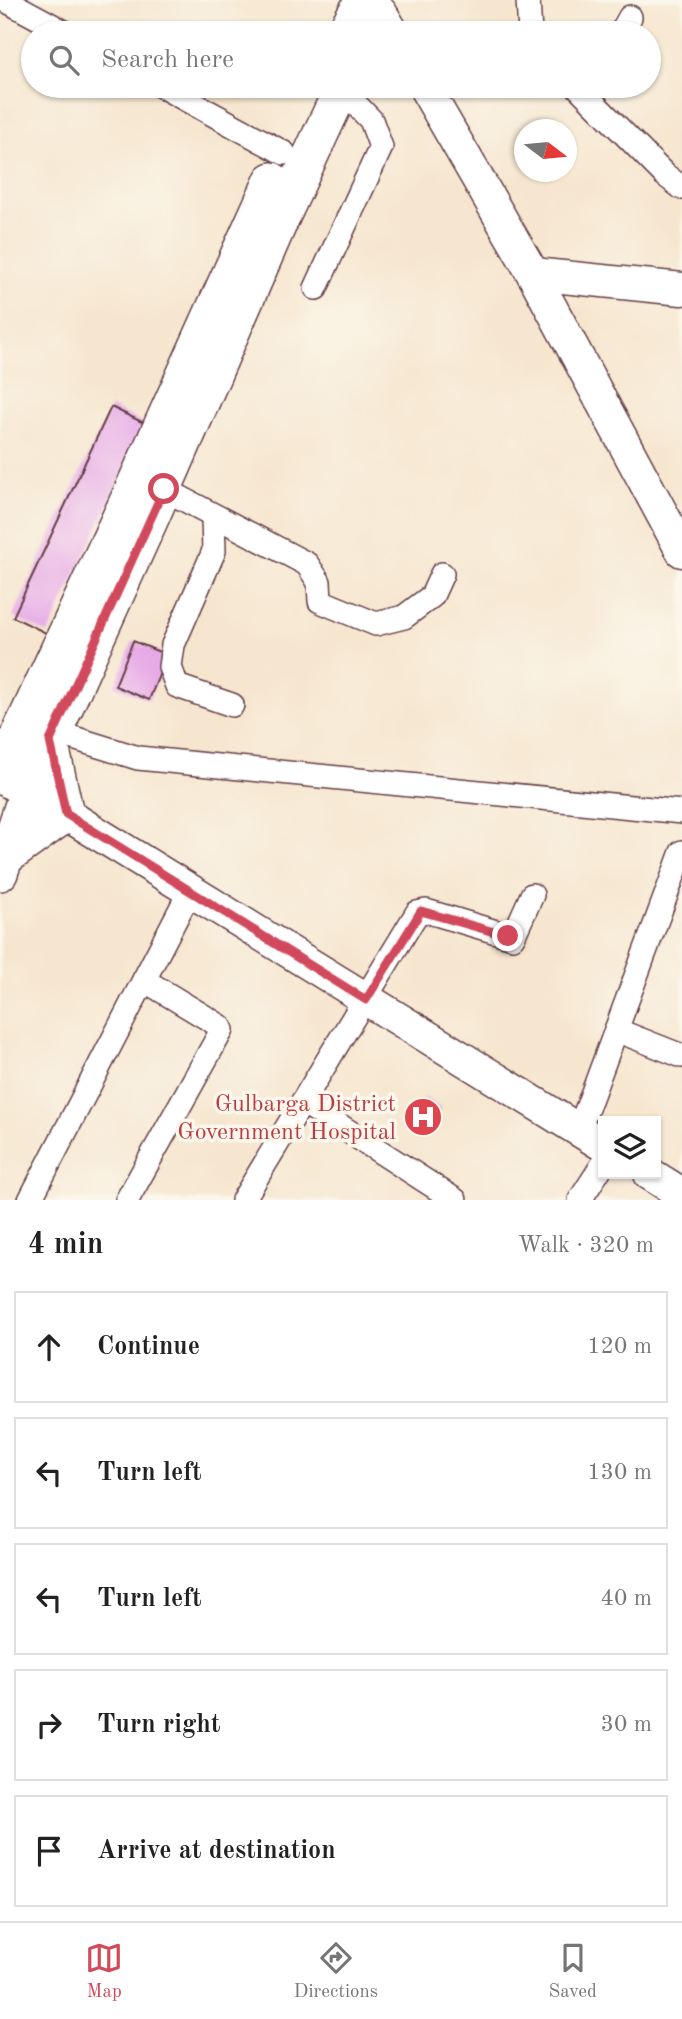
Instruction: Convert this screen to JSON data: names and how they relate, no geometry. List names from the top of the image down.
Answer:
{
  "places": {
    "hospital": ["Gulbarga District Government Hospital"]
  },
  "north": "right",
  "page": {
    "search": "Search here",
    "heading": ["4 min", "Walk · 320 m"],
    "list": [
      ["Continue", "120 m"],
      ["Turn left", "130 m"],
      ["Turn left", "40 m"],
      ["Turn right", "30 m"],
      "Arrive at destination"
    ],
    "nav": ["Map", "Directions", "Saved"]
  }
}
